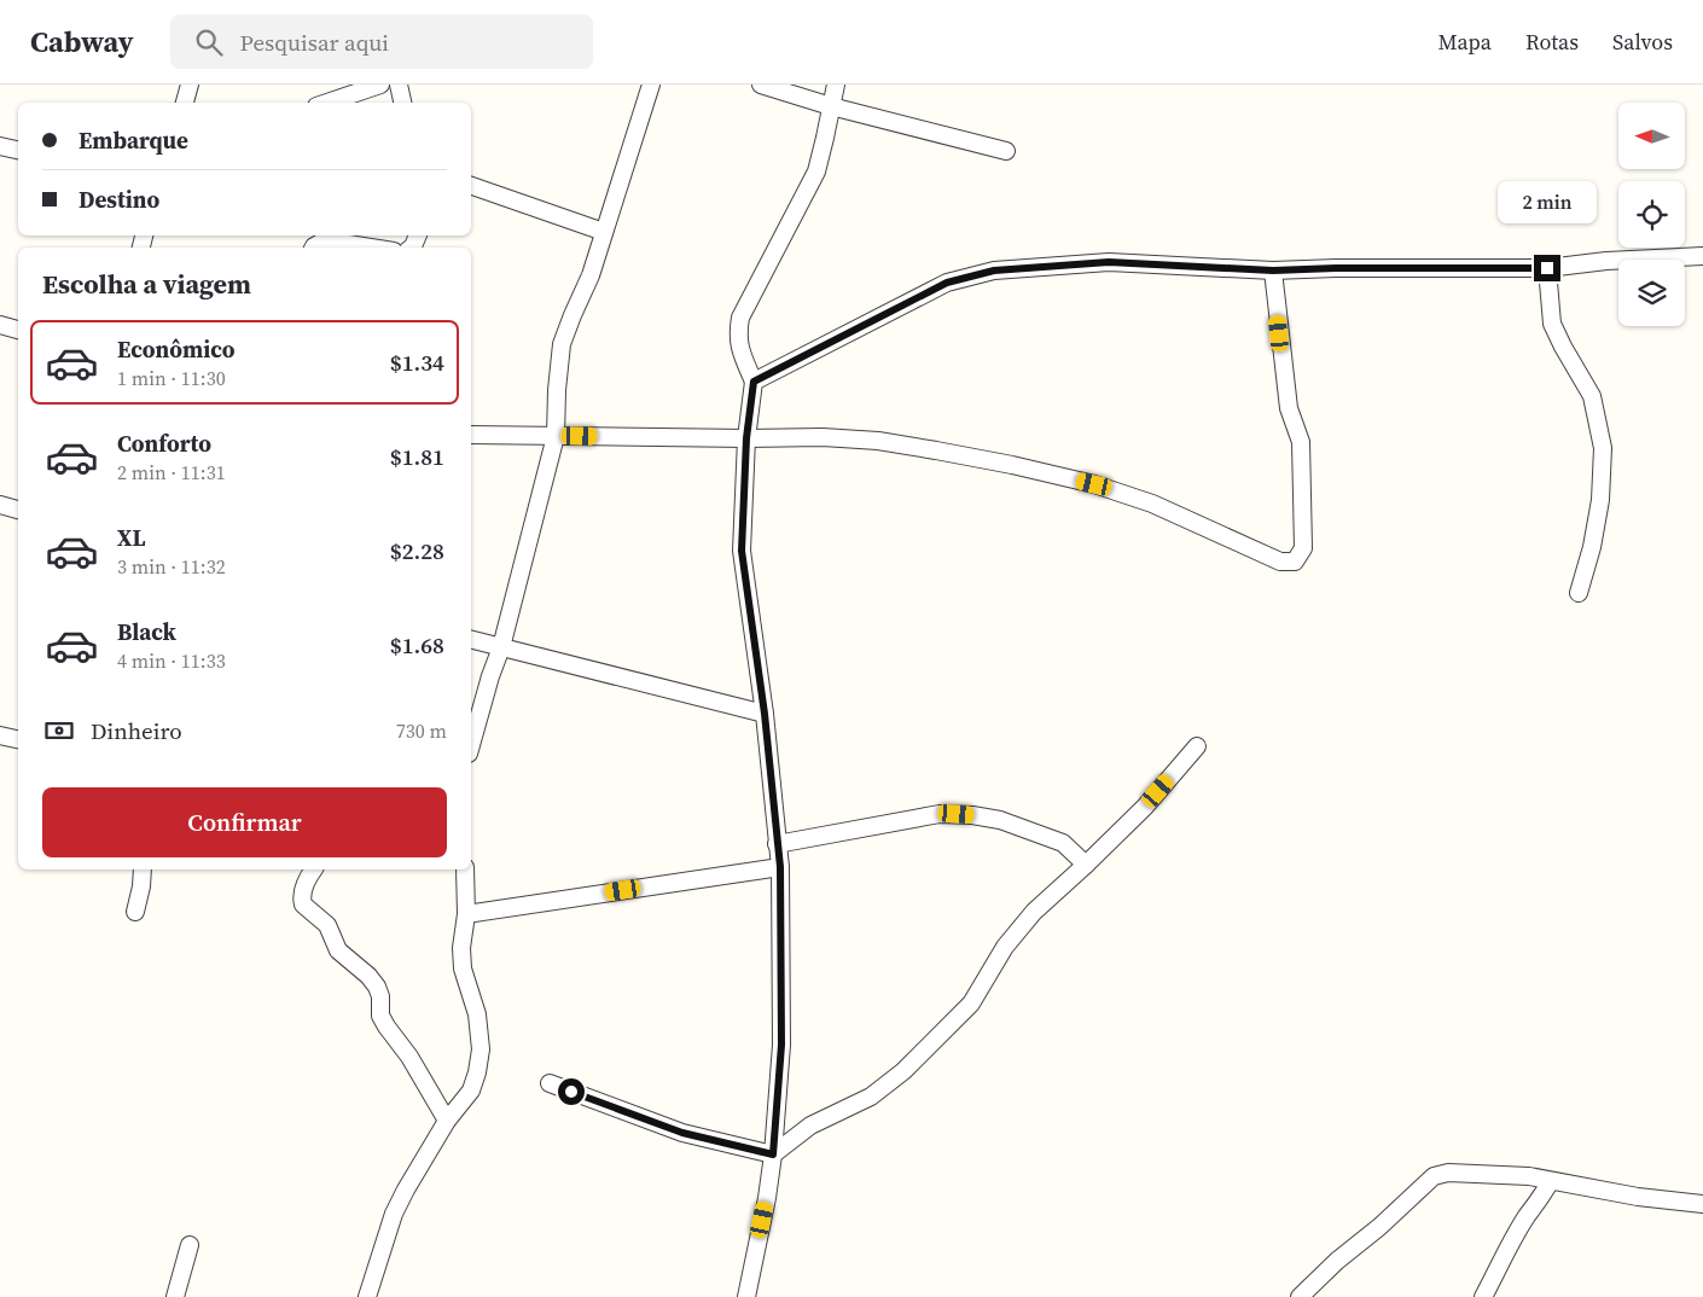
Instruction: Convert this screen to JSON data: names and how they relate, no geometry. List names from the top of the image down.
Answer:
{
  "north": "left",
  "page": {
    "header": "Cabway",
    "search": "Pesquisar aqui",
    "nav": ["Mapa", "Rotas", "Salvos"],
    "banner": ["Embarque", "Destino"],
    "bubble": "2 min",
    "heading": "Escolha a viagem",
    "list": [
      {
        "name": "Econômico",
        "note": "1 min · 11:30",
        "value": "$1.34"
      },
      {
        "name": "Conforto",
        "note": "2 min · 11:31",
        "value": "$1.81"
      },
      {
        "name": "XL",
        "note": "3 min · 11:32",
        "value": "$2.28"
      },
      {
        "name": "Black",
        "note": "4 min · 11:33",
        "value": "$1.68"
      }
    ],
    "pay": ["Dinheiro", "730 m"],
    "buttons": "Confirmar"
  }
}
